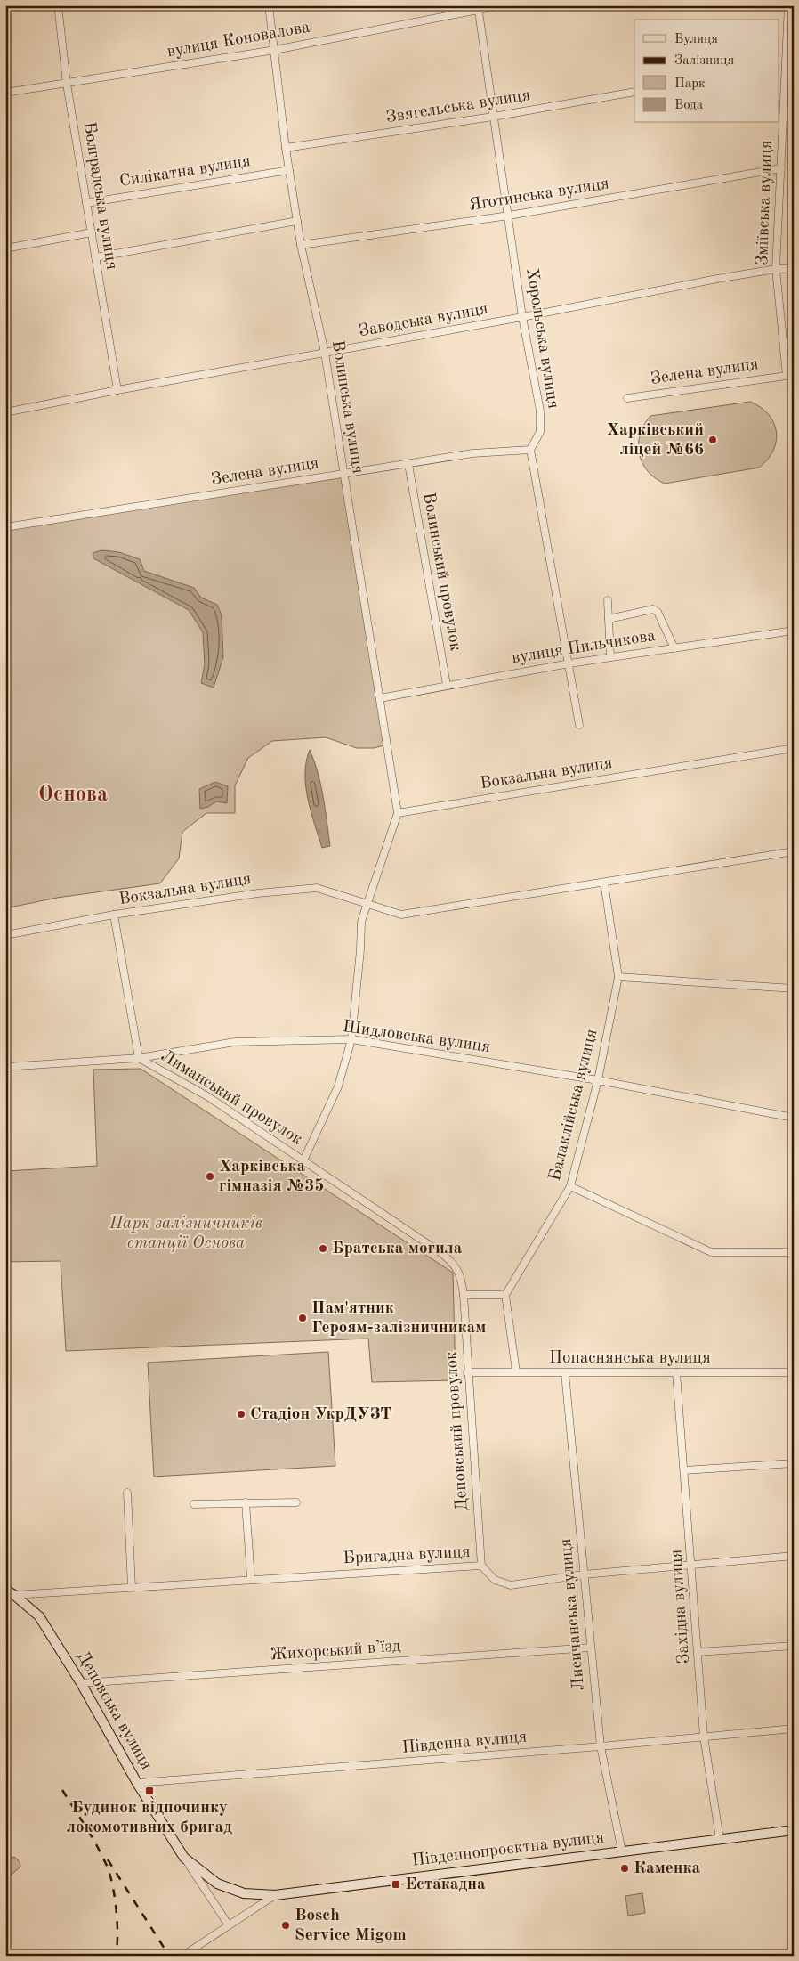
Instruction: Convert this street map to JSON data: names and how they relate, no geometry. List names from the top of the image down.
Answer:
{
  "streets": {
    "main road": ["Деповська вулиця", "Південнопроєктна вулиця"],
    "street": [
      "вулиця Коновалова",
      "Звягельська вулиця",
      "Силікатна вулиця",
      "Яготинська вулиця",
      "Болградська вулиця",
      "Зміївська вулиця",
      "Заводська вулиця",
      "Хорольська вулиця",
      "Зелена вулиця",
      "Волинська вулиця",
      "Волинський провулок",
      "вулиця Пильчикова",
      "Вокзальна вулиця",
      "Шидловська вулиця",
      "Лиманський провулок",
      "Балаклійська вулиця",
      "Попаснянська вулиця",
      "Деповський провулок",
      "Бригадна вулиця",
      "Західна вулиця",
      "Лисичанська вулиця",
      "Жихорський в’їзд",
      "Південна вулиця"
    ]
  },
  "crossings": [
    ["вулиця Коновалова", "Болградська вулиця"],
    ["вулиця Коновалова", "Хорольська вулиця"],
    ["вулиця Коновалова", "Волинська вулиця"],
    ["Звягельська вулиця", "Хорольська вулиця"],
    ["Звягельська вулиця", "Волинська вулиця"],
    ["Силікатна вулиця", "Болградська вулиця"],
    ["Силікатна вулиця", "Волинська вулиця"],
    ["Яготинська вулиця", "Зміївська вулиця"],
    ["Яготинська вулиця", "Хорольська вулиця"],
    ["Яготинська вулиця", "Волинська вулиця"],
    ["Болградська вулиця", "Заводська вулиця"],
    ["Зміївська вулиця", "Заводська вулиця"],
    ["Зміївська вулиця", "Зелена вулиця"],
    ["Заводська вулиця", "Хорольська вулиця"],
    ["Заводська вулиця", "Волинська вулиця"],
    ["Хорольська вулиця", "Зелена вулиця"],
    ["Зелена вулиця", "Волинська вулиця"],
    ["Зелена вулиця", "Волинський провулок"],
    ["Волинська вулиця", "вулиця Пильчикова"],
    ["Волинська вулиця", "Вокзальна вулиця"],
    ["Волинський провулок", "вулиця Пильчикова"],
    ["Вокзальна вулиця", "Лиманський провулок"],
    ["Вокзальна вулиця", "Балаклійська вулиця"],
    ["Шидловська вулиця", "Лиманський провулок"],
    ["Шидловська вулиця", "Балаклійська вулиця"],
    ["Лиманський провулок", "Деповський провулок"],
    ["Попаснянська вулиця", "Деповський провулок"],
    ["Попаснянська вулиця", "Західна вулиця"],
    ["Попаснянська вулиця", "Лисичанська вулиця"],
    ["Деповський провулок", "Бригадна вулиця"],
    ["Бригадна вулиця", "Західна вулиця"],
    ["Бригадна вулиця", "Лисичанська вулиця"],
    ["Бригадна вулиця", "Деповська вулиця"],
    ["Західна вулиця", "Південна вулиця"],
    ["Західна вулиця", "Південнопроєктна вулиця"],
    ["Лисичанська вулиця", "Жихорський в’їзд"],
    ["Лисичанська вулиця", "Південна вулиця"],
    ["Лисичанська вулиця", "Південнопроєктна вулиця"],
    ["Жихорський в’їзд", "Деповська вулиця"],
    ["Деповська вулиця", "Південна вулиця"],
    ["Деповська вулиця", "Південнопроєктна вулиця"]
  ],
  "districts": ["Основа"],
  "parks": ["Парк залізничників станції Основа"],
  "places": {
    "other": [
      "Харківський ліцей №66",
      "Харківська гімназія №35",
      "Братська могила",
      "Пам'ятник Героям-залізничникам",
      "Стадіон УкрДУЗТ",
      "Каменка",
      "Bosch Service Migom"
    ],
    "transit": ["Будинок відпочинку локомотивних бригад", "Естакадна"]
  },
  "legend": [
    "Вулиця",
    "Залізниця",
    "Парк",
    "Вода"
  ]
}
